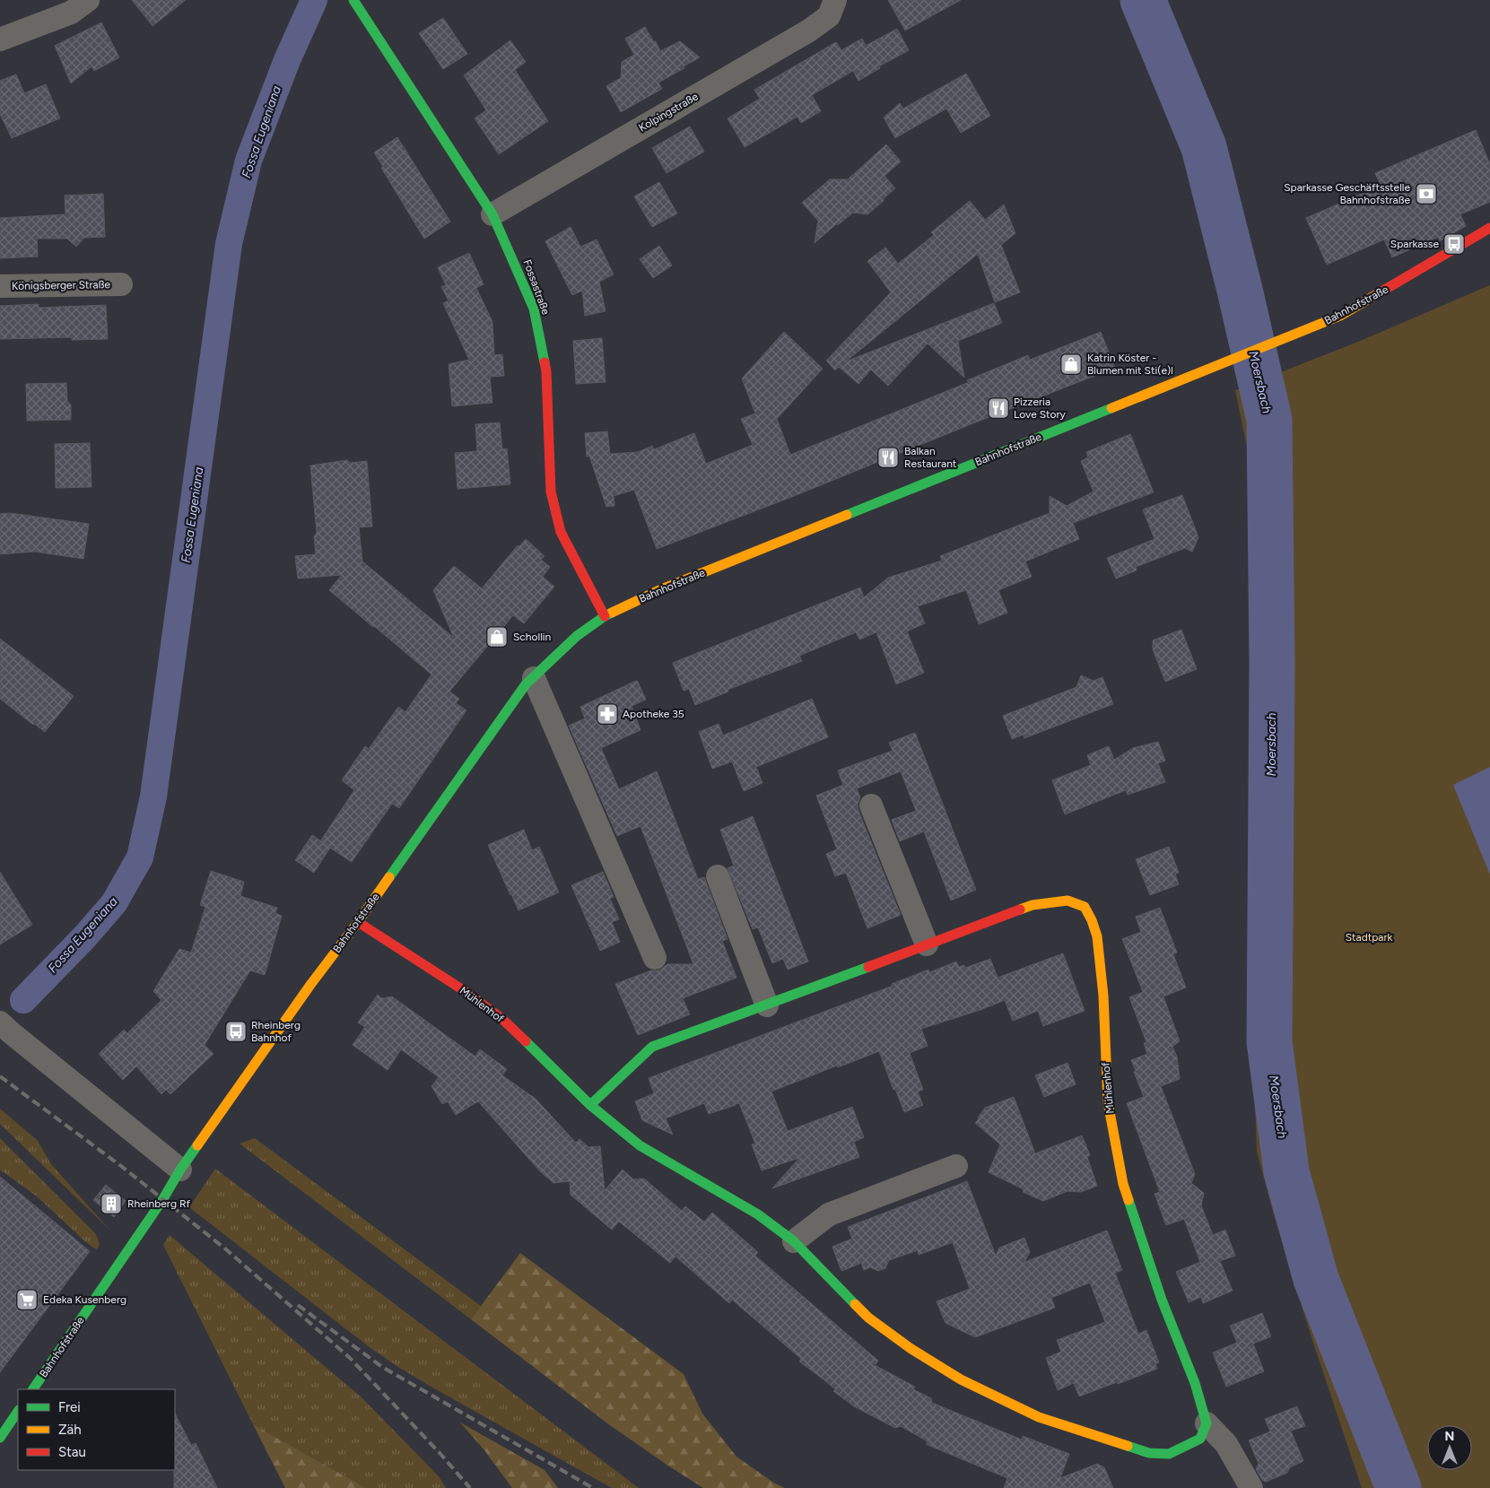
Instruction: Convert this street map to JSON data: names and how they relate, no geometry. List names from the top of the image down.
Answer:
{
  "streets": {
    "street": [
      "Kolpingstraße",
      "Königsberger Straße",
      "Fossastraße",
      "Bahnhofstraße",
      "Mühlenhof"
    ]
  },
  "crossings": [
    ["Kolpingstraße", "Fossastraße"],
    ["Fossastraße", "Bahnhofstraße"],
    ["Bahnhofstraße", "Mühlenhof"]
  ],
  "water": ["Fossa Eugeniana", "Moersbach"],
  "parks": ["Stadtpark"],
  "places": {
    "bank": ["Sparkasse Geschäftsstelle Bahnhofstraße"],
    "bus stop": ["Sparkasse", "Rheinberg Bahnhof"],
    "shop": ["Katrin Köster - Blumen mit Sti(e)l", "Schollin"],
    "restaurant": ["Pizzeria Love Story", "Balkan Restaurant"],
    "pharmacy": ["Apotheke 35"],
    "building": ["Rheinberg Rf"],
    "supermarket": ["Edeka Kusenberg"]
  },
  "legend": ["Frei", "Zäh", "Stau"],
  "north": "top"
}
